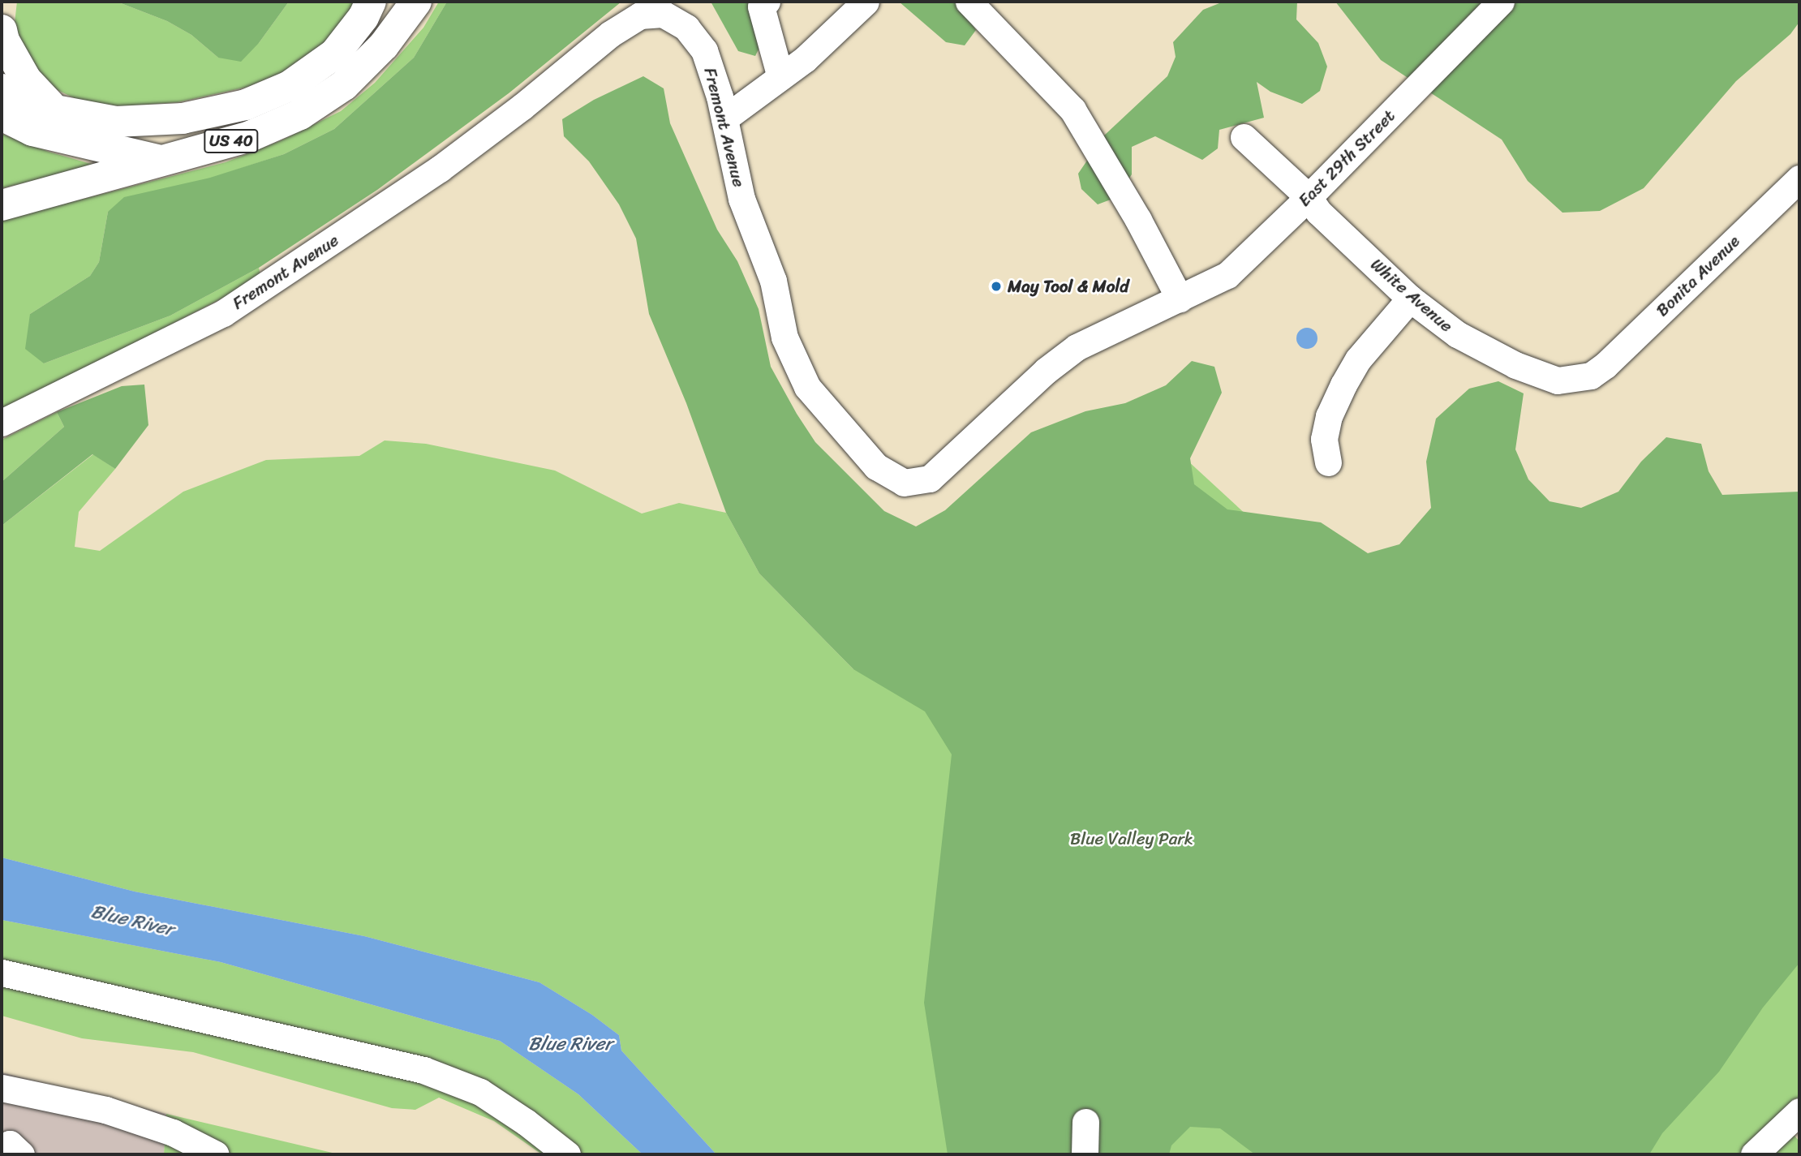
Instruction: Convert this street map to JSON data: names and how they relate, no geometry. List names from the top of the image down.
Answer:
{
  "streets": {
    "highway": ["US 40"],
    "street": [
      "Fremont Avenue",
      "East 29th Street",
      "Bonita Avenue",
      "White Avenue"
    ]
  },
  "crossings": [
    ["Fremont Avenue", "East 29th Street"],
    ["East 29th Street", "White Avenue"],
    ["Bonita Avenue", "White Avenue"]
  ],
  "water": ["Blue River"],
  "parks": ["Blue Valley Park"],
  "places": ["May Tool & Mold"]
}
